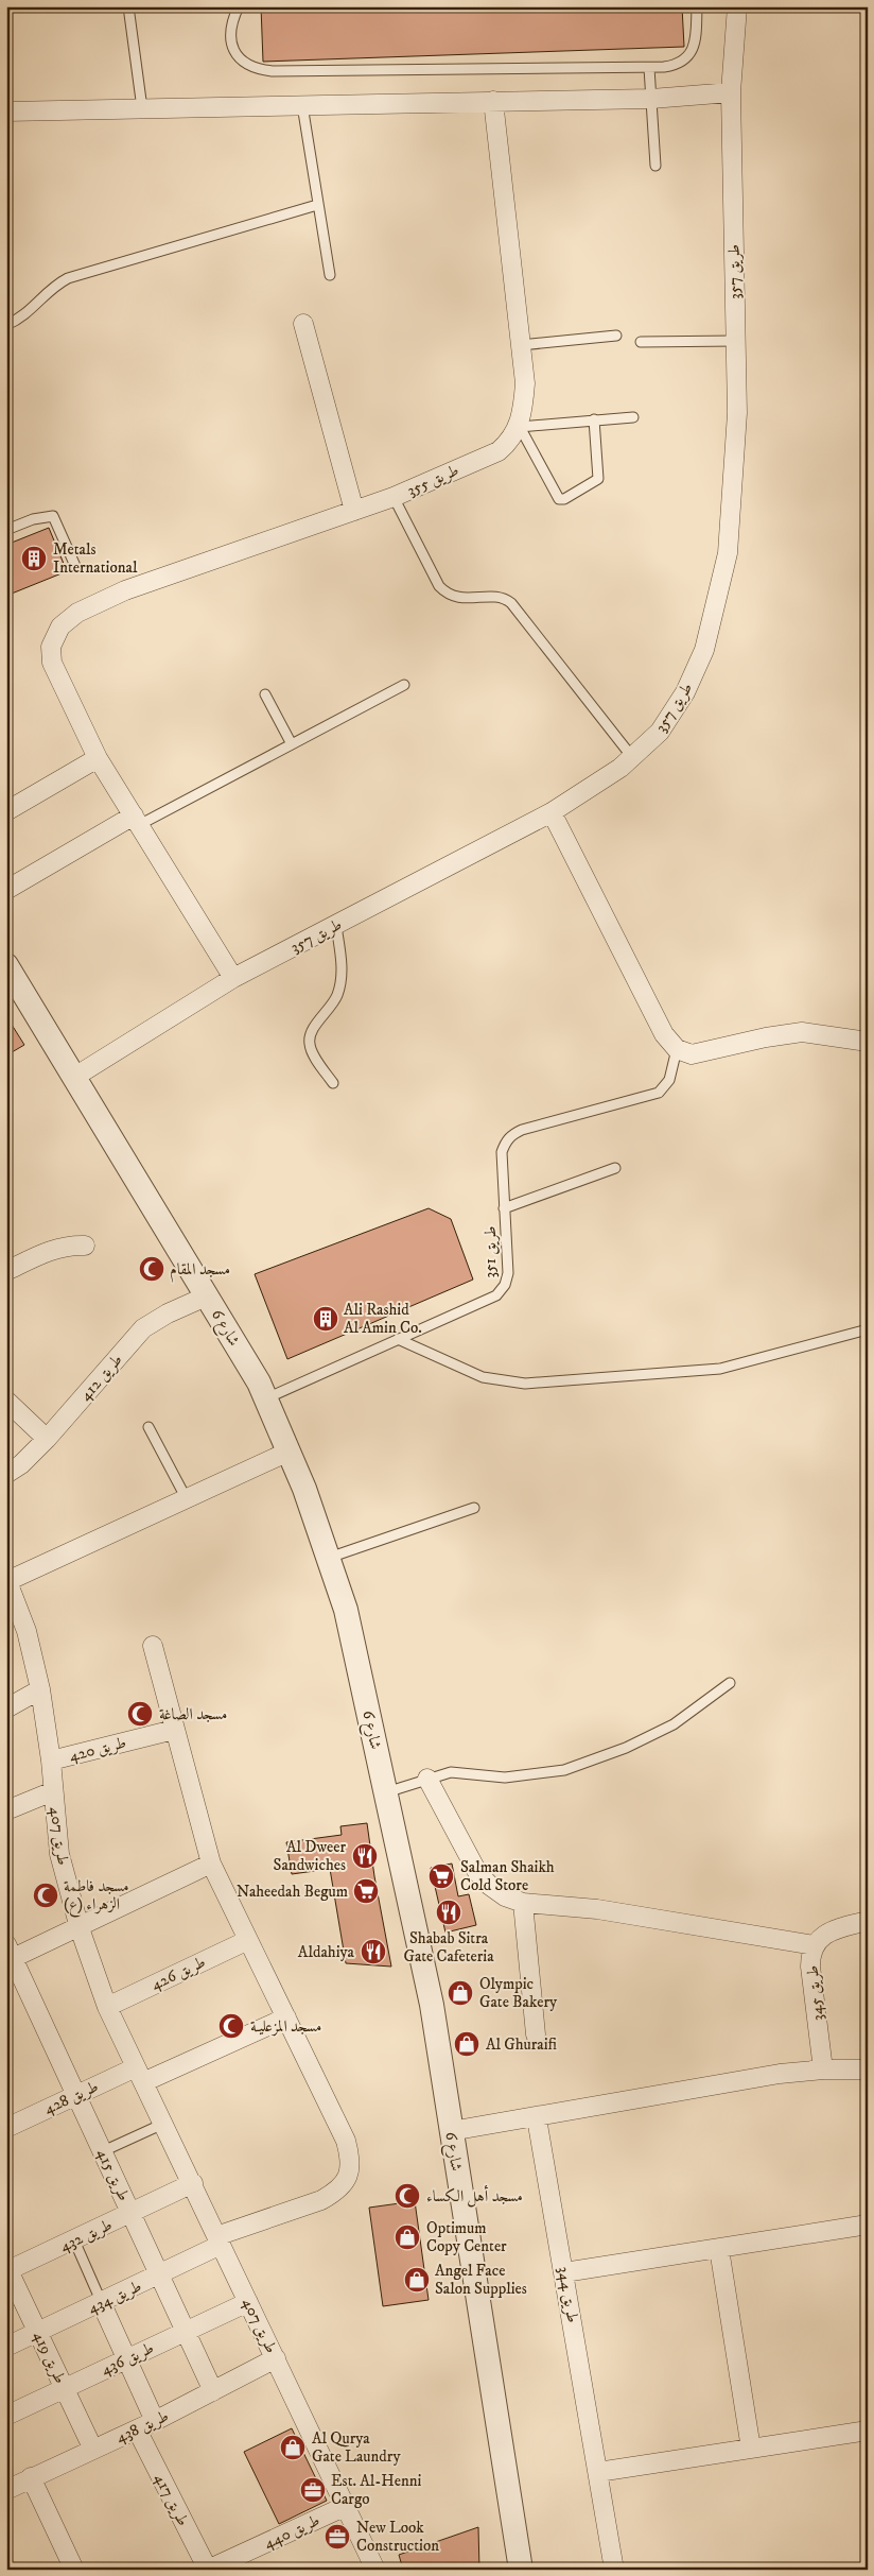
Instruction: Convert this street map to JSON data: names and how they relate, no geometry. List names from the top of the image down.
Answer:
{
  "streets": {
    "street": [
      "طريق 357",
      "طريق 355",
      "شارع 6",
      "طريق 412",
      "طريق 420",
      "طريق 407",
      "طريق 426",
      "طريق 345",
      "طريق 428",
      "طريق 415",
      "طريق 432",
      "طريق 344",
      "طريق 434",
      "طريق 419",
      "طريق 436",
      "طريق 438",
      "طريق 417",
      "طريق 440"
    ],
    "lane": ["طريق 351"]
  },
  "crossings": [
    ["طريق 357", "شارع 6"],
    ["طريق 351", "شارع 6"],
    ["شارع 6", "طريق 412"],
    ["شارع 6", "طريق 407"],
    ["طريق 420", "طريق 407"],
    ["طريق 420", "طريق 434"],
    ["طريق 407", "طريق 426"],
    ["طريق 407", "طريق 428"],
    ["طريق 407", "طريق 432"],
    ["طريق 407", "طريق 434"],
    ["طريق 407", "طريق 436"],
    ["طريق 407", "طريق 438"],
    ["طريق 407", "طريق 440"],
    ["طريق 426", "طريق 434"],
    ["طريق 428", "طريق 415"],
    ["طريق 415", "طريق 432"],
    ["طريق 415", "طريق 434"],
    ["طريق 415", "طريق 436"],
    ["طريق 415", "طريق 438"],
    ["طريق 432", "طريق 419"],
    ["طريق 434", "طريق 419"],
    ["طريق 419", "طريق 436"],
    ["طريق 419", "طريق 438"],
    ["طريق 438", "طريق 417"],
    ["طريق 417", "طريق 440"]
  ],
  "places": {
    "building": ["Metals International", "Ali Rashid Al Amin Co."],
    "mosque": [
      "مسجد المقام",
      "مسجد الصاغة",
      "مسجد فاطمة الزهراء (ع)",
      "مسجد المزعليـة",
      "مسجد أهل الكساء"
    ],
    "restaurant": ["Al Dweer Sandwiches", "Shabab Sitra Gate Cafeteria", "Aldahiya"],
    "supermarket": ["Salman Shaikh Cold Store", "Naheedah Begum"],
    "shop": [
      "Olympic Gate Bakery",
      "Al Ghuraifi",
      "Optimum Copy Center",
      "Angel Face Salon Supplies",
      "Al Qurya Gate Laundry"
    ],
    "office": ["Est. Al-Henni Cargo", "New Look Construction"]
  }
}
